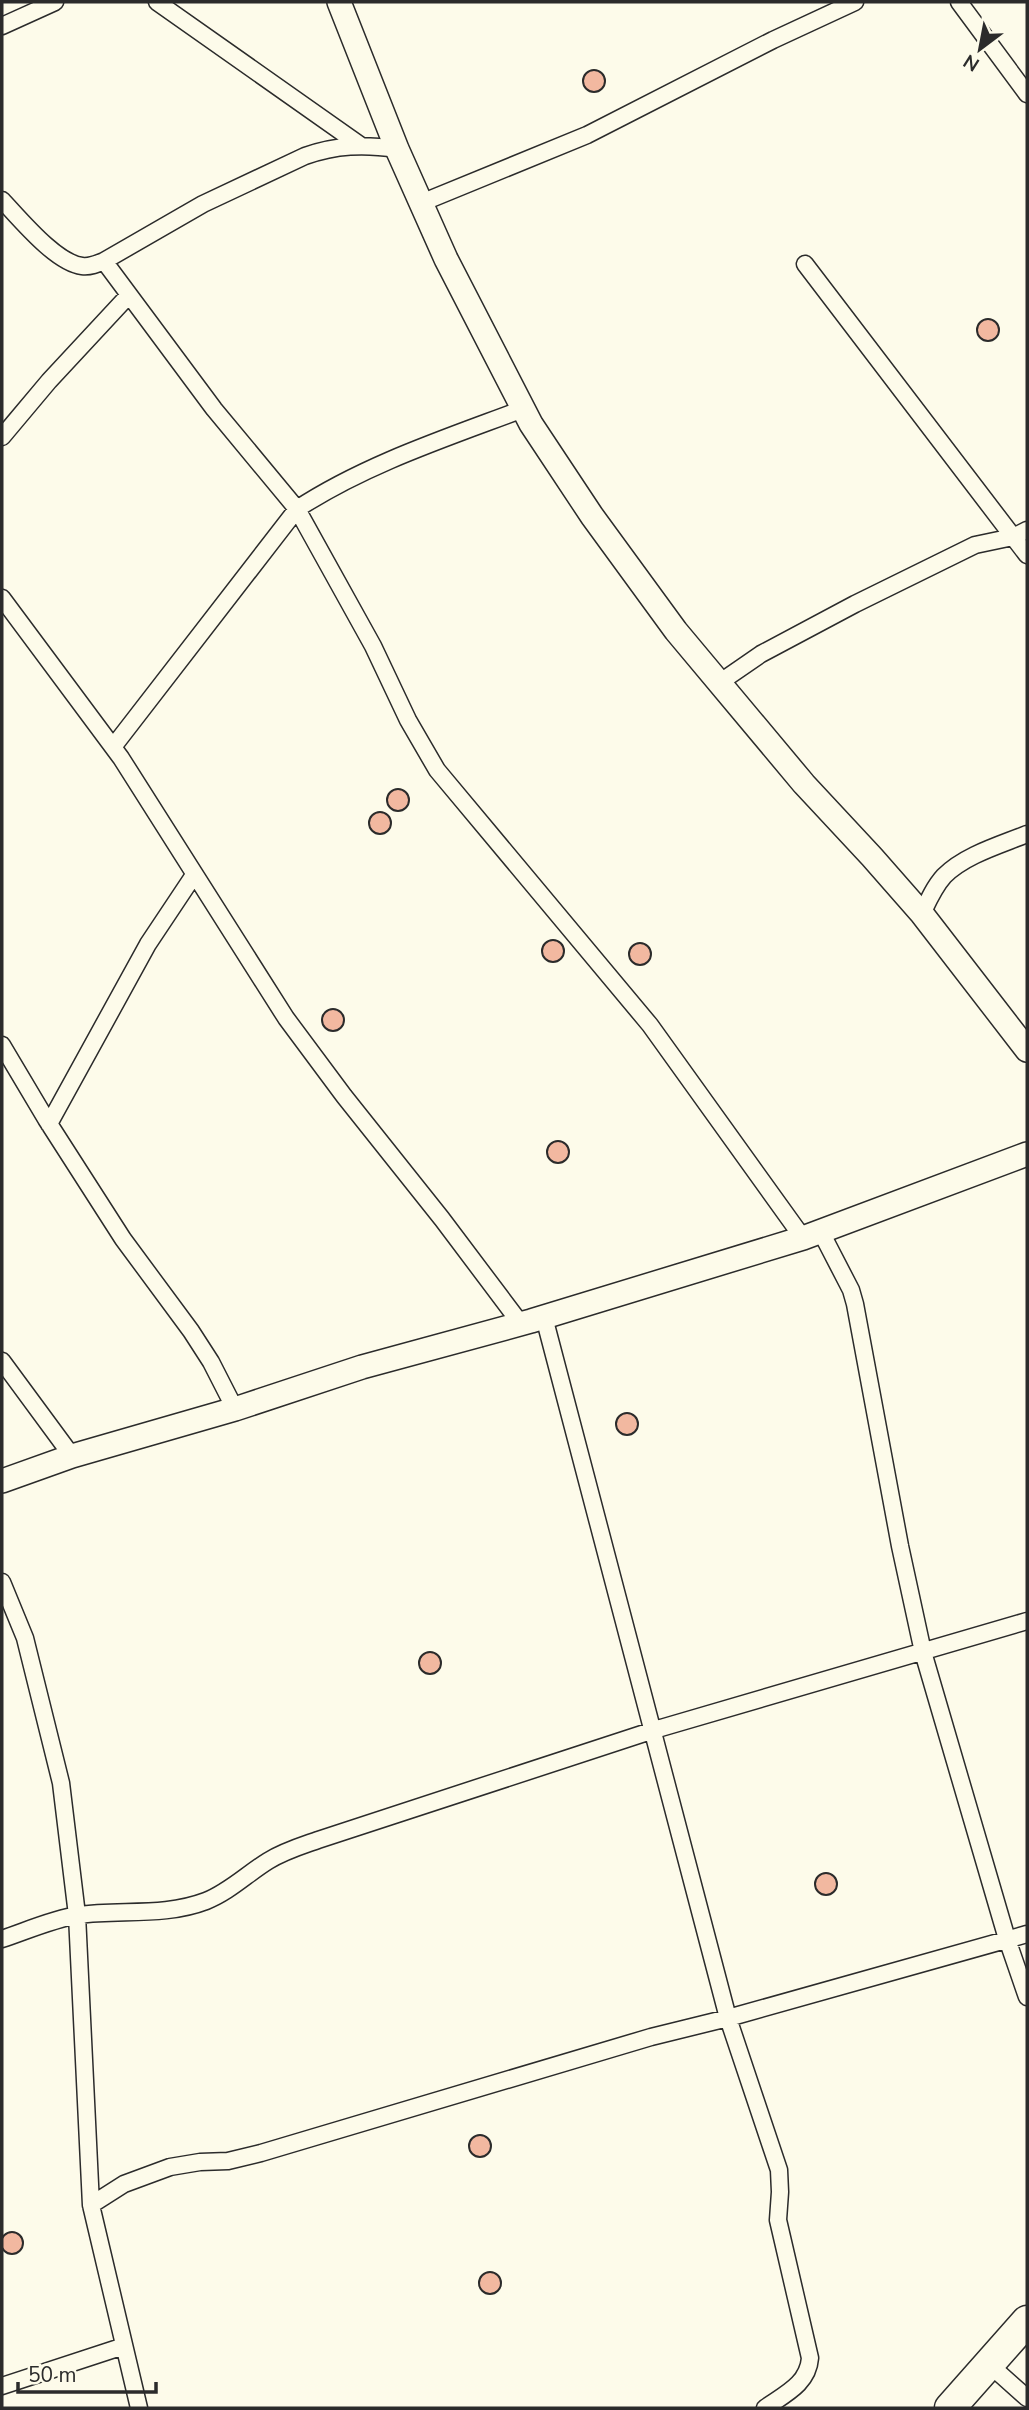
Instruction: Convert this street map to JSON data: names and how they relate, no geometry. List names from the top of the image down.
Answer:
{
  "scale_bar": "50 m",
  "north": "bottom left"
}
